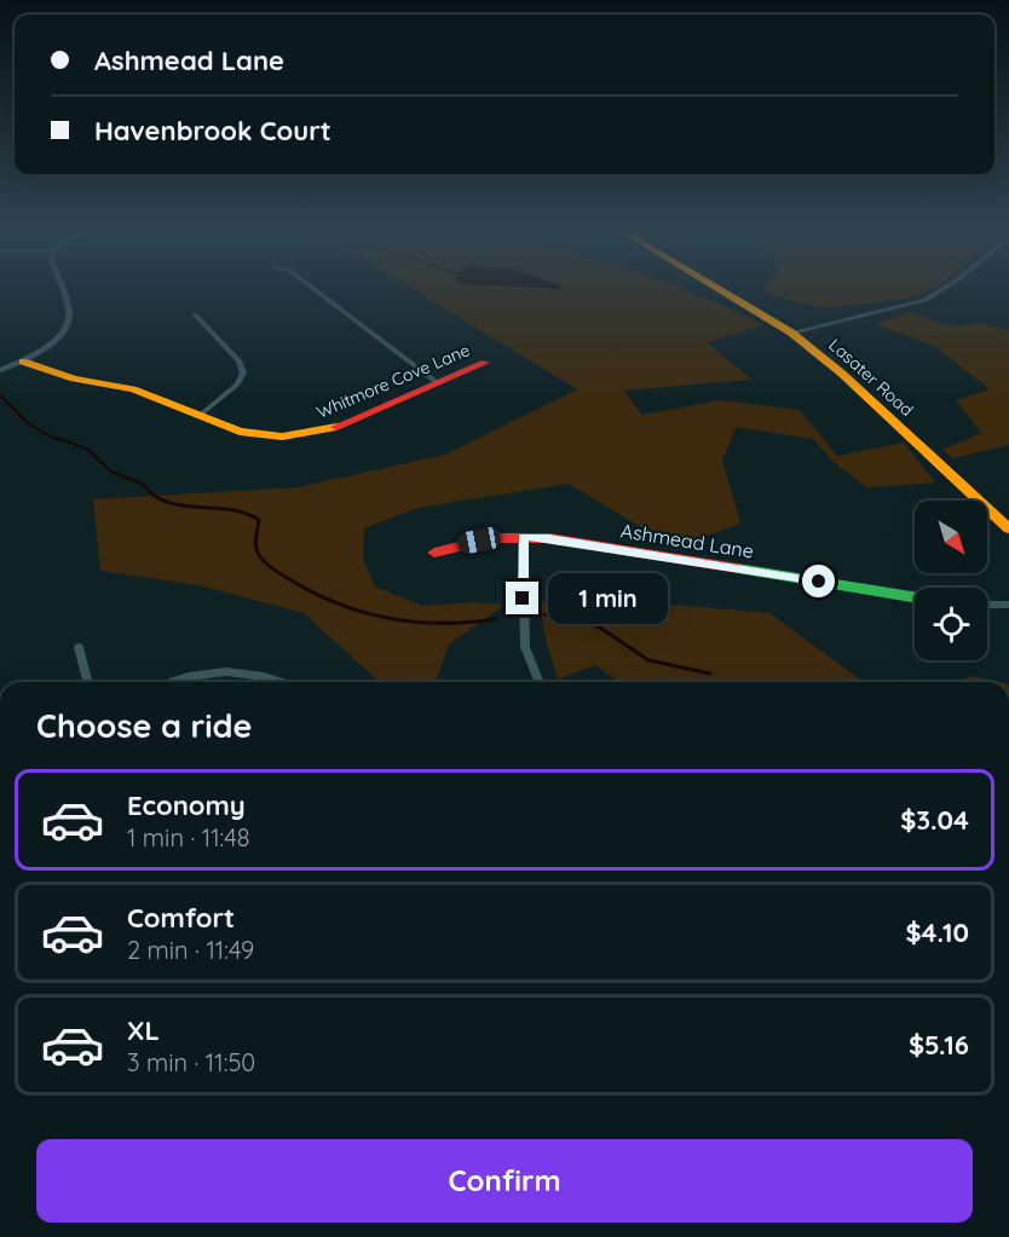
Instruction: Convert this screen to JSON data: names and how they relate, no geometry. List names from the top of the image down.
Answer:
{
  "streets": {
    "street": ["Lasater Road", "Whitmore Cove Lane", "Ashmead Lane"]
  },
  "north": "bottom right",
  "page": {
    "banner": ["Ashmead Lane", "Havenbrook Court"],
    "bubble": "1 min",
    "heading": "Choose a ride",
    "list": [
      {
        "name": "Economy",
        "note": "1 min · 11:48",
        "value": "$3.04"
      },
      {
        "name": "Comfort",
        "note": "2 min · 11:49",
        "value": "$4.10"
      },
      {
        "name": "XL",
        "note": "3 min · 11:50",
        "value": "$5.16"
      }
    ],
    "buttons": "Confirm"
  }
}
